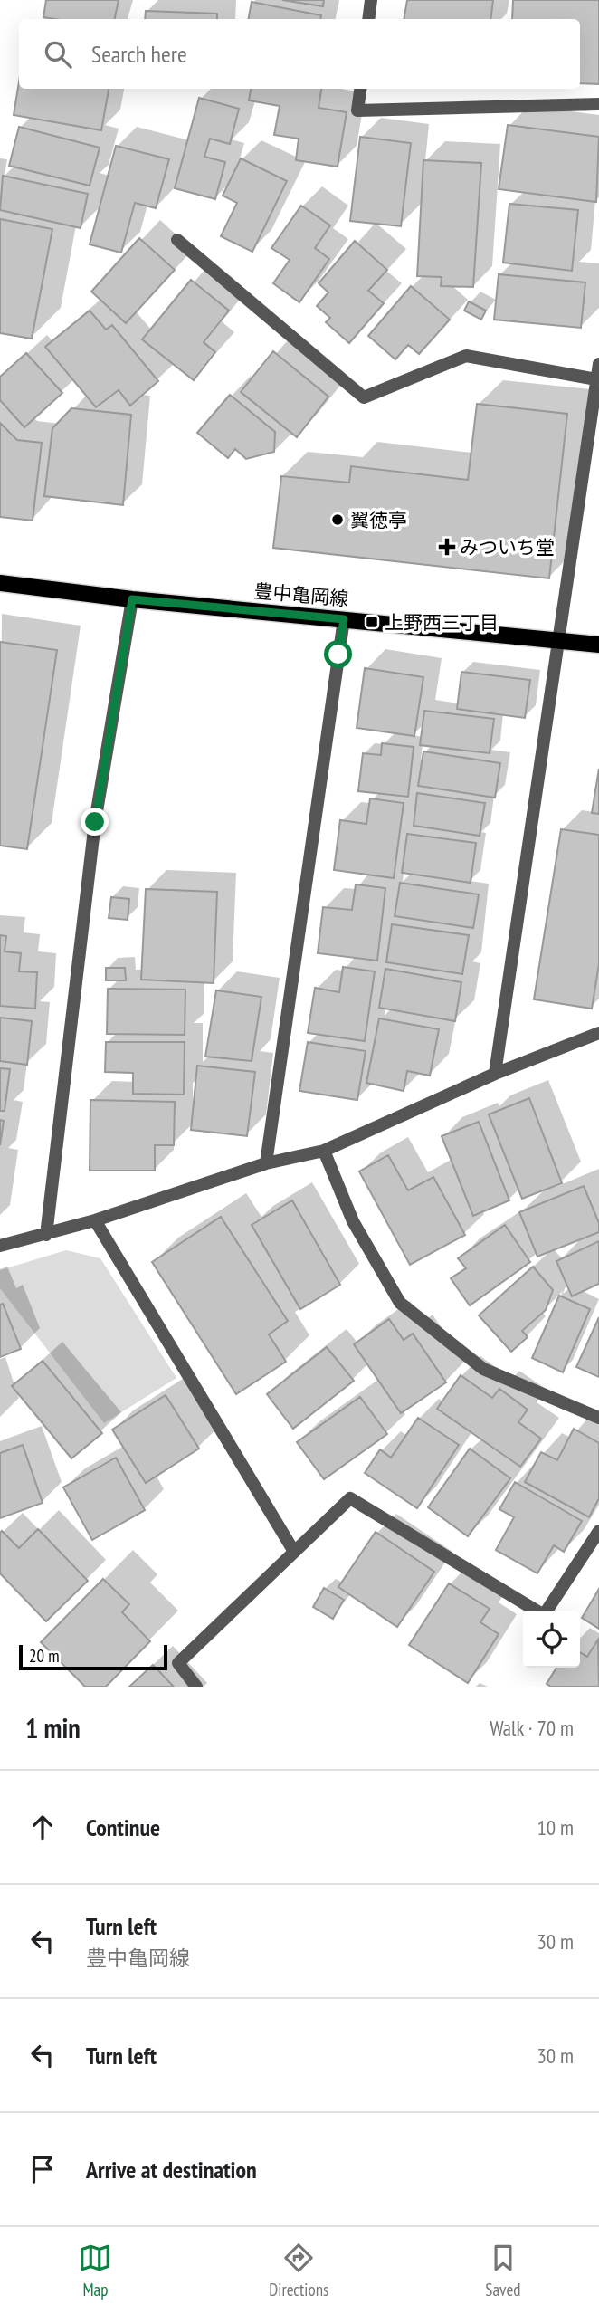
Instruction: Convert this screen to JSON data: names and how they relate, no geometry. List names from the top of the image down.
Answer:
{
  "streets": {
    "main road": ["豊中亀岡線"]
  },
  "places": {
    "other": ["翼徳亭"],
    "health": ["みついち堂"],
    "transit": ["上野西三丁目"]
  },
  "scale_bar": "20 m",
  "page": {
    "search": "Search here",
    "scale": "20 m",
    "heading": ["1 min", "Walk · 70 m"],
    "list": [
      ["Continue", "10 m"],
      ["Turn left", "豊中亀岡線", "30 m"],
      ["Turn left", "30 m"],
      "Arrive at destination"
    ],
    "nav": ["Map", "Directions", "Saved"]
  }
}
